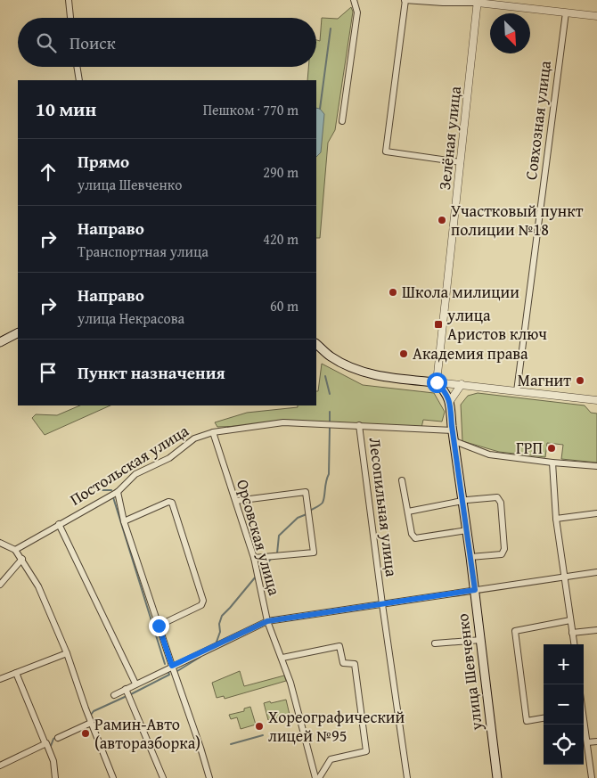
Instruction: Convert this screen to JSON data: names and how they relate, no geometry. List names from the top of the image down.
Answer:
{
  "streets": {
    "main road": ["улица Шевченко"],
    "street": [
      "Совхозная улица",
      "Зелёная улица",
      "Постольская улица",
      "Лесопильная улица",
      "Орсовская улица"
    ]
  },
  "crossings": [
    ["Постольская улица", "Лесопильная улица"],
    ["Постольская улица", "Орсовская улица"],
    ["Постольская улица", "улица Шевченко"]
  ],
  "places": {
    "other": [
      "Участковый пункт полиции №18",
      "Школа милиции",
      "Академия права",
      "Магнит",
      "ГРП",
      "Хореографический лицей №95",
      "Рамин-Авто (авторазборка)"
    ],
    "transit": ["улица Аристов ключ"]
  },
  "north": "bottom right",
  "page": {
    "search": "Поиск",
    "heading": ["10 мин", "Пешком · 770 m"],
    "list": [
      ["Прямо", "улица Шевченко", "290 m"],
      ["Направо", "Транспортная улица", "420 m"],
      ["Направо", "улица Некрасова", "60 m"],
      "Пункт назначения"
    ],
    "map_buttons": ["+", "−"]
  }
}
